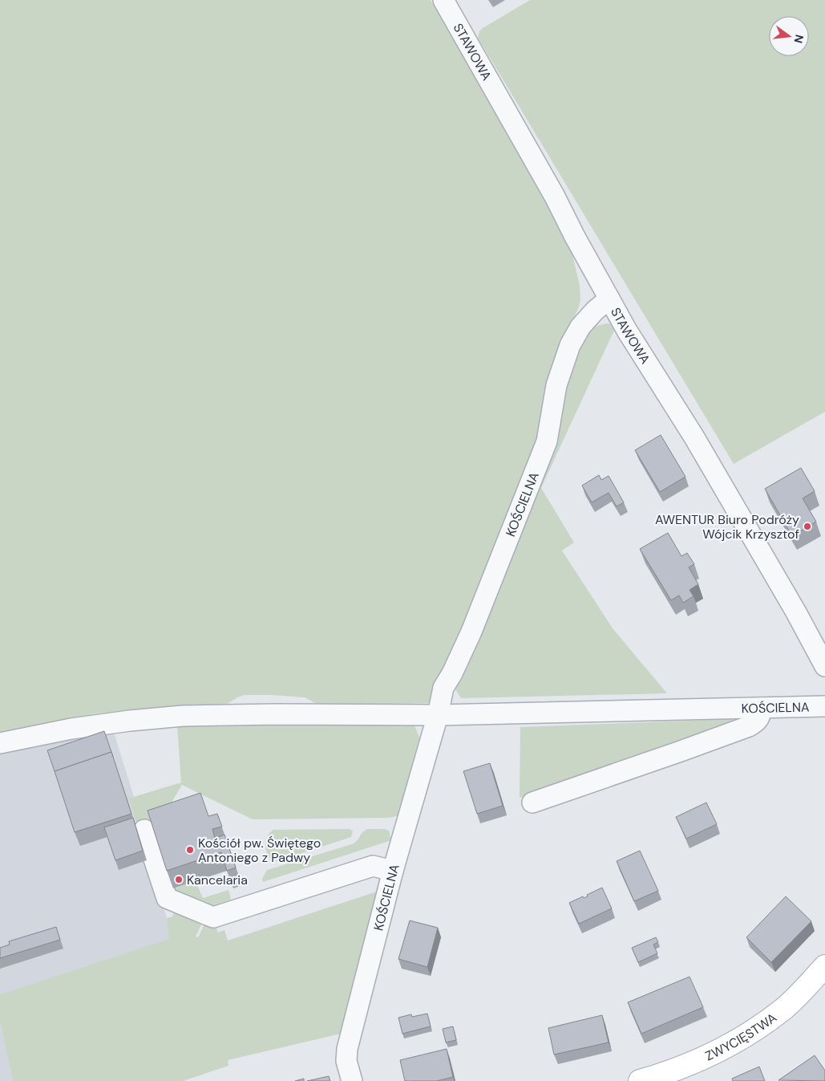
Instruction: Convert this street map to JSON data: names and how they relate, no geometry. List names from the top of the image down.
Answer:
{
  "streets": {
    "main road": ["ZWYCIĘSTWA"],
    "street": ["STAWOWA", "KOŚCIELNA"]
  },
  "crossings": [
    ["STAWOWA", "KOŚCIELNA"]
  ],
  "places": ["AWENTUR Biuro Podróży Wójcik Krzysztof", "Kościół pw. Świętego Antoniego z Padwy", "Kancelaria"],
  "north": "right"
}
